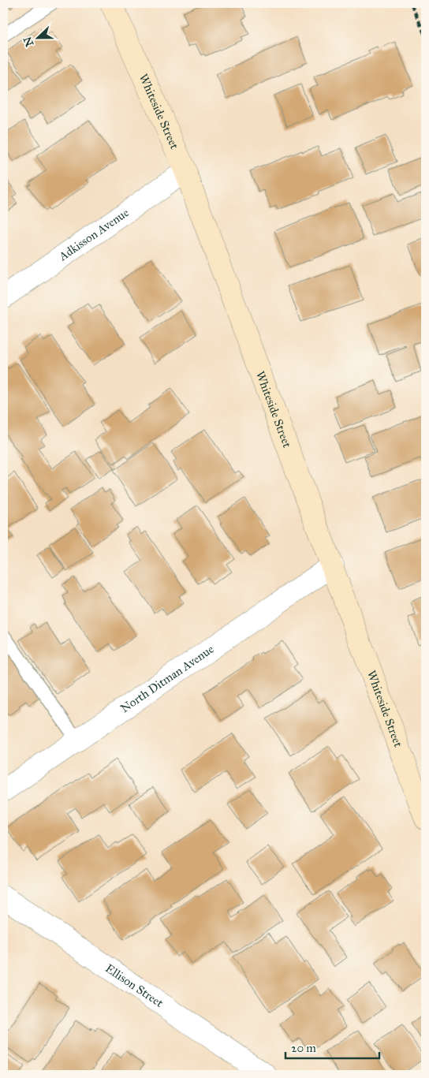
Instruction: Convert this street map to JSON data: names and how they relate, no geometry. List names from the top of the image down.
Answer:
{
  "streets": {
    "street": [
      "Whiteside Street",
      "Adkisson Avenue",
      "North Ditman Avenue",
      "Ellison Street"
    ]
  },
  "crossings": [
    ["Whiteside Street", "Adkisson Avenue"],
    ["Whiteside Street", "North Ditman Avenue"]
  ],
  "scale_bar": "20 m",
  "north": "left"
}
